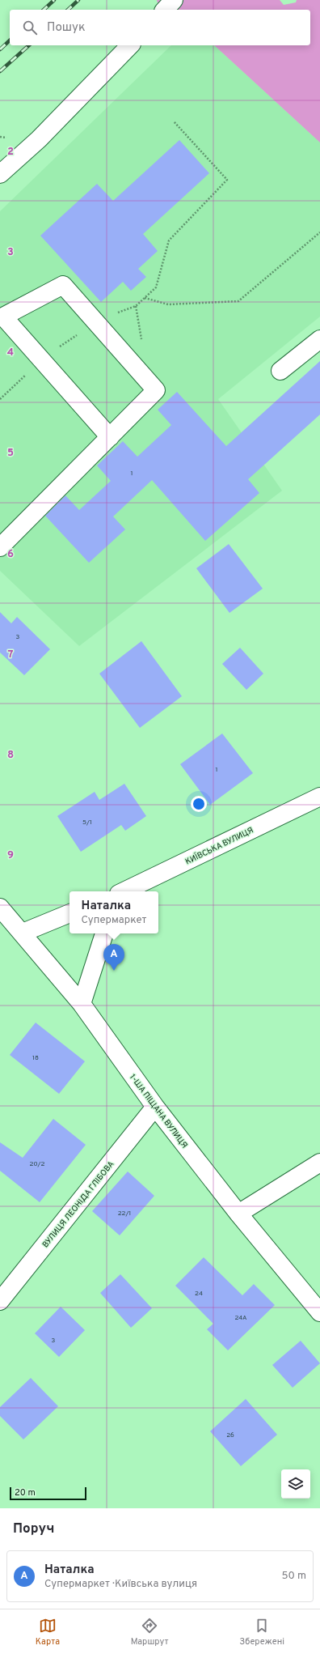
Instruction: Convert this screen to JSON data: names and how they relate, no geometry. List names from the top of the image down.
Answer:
{
  "streets": {
    "street": ["КИЇВСЬКА ВУЛИЦЯ", "1-ША ПІЩАНА ВУЛИЦЯ", "ВУЛИЦЯ ЛЕОНІДА ГЛІБОВА"]
  },
  "crossings": [
    ["1-ША ПІЩАНА ВУЛИЦЯ", "ВУЛИЦЯ ЛЕОНІДА ГЛІБОВА"]
  ],
  "house_numbers": [
    "1",
    "3",
    "1",
    "5/1",
    "18",
    "20/2",
    "22/1",
    "24",
    "24А",
    "3",
    "26"
  ],
  "scale_bar": "20 m",
  "page": {
    "search": "Пошук",
    "popup": ["Наталка", "Супермаркет"],
    "pins": "A",
    "scale": "20 m",
    "heading": "Поруч",
    "list": [
      {
        "mark": "A",
        "name": "Наталка",
        "note": "Супермаркет · Київська вулиця",
        "value": "50 m"
      }
    ],
    "nav": ["Карта", "Маршрут", "Збережені"]
  },
  "grid": {
    "rows": [
      "2",
      "3",
      "4",
      "5",
      "6",
      "7",
      "8",
      "9"
    ]
  }
}
